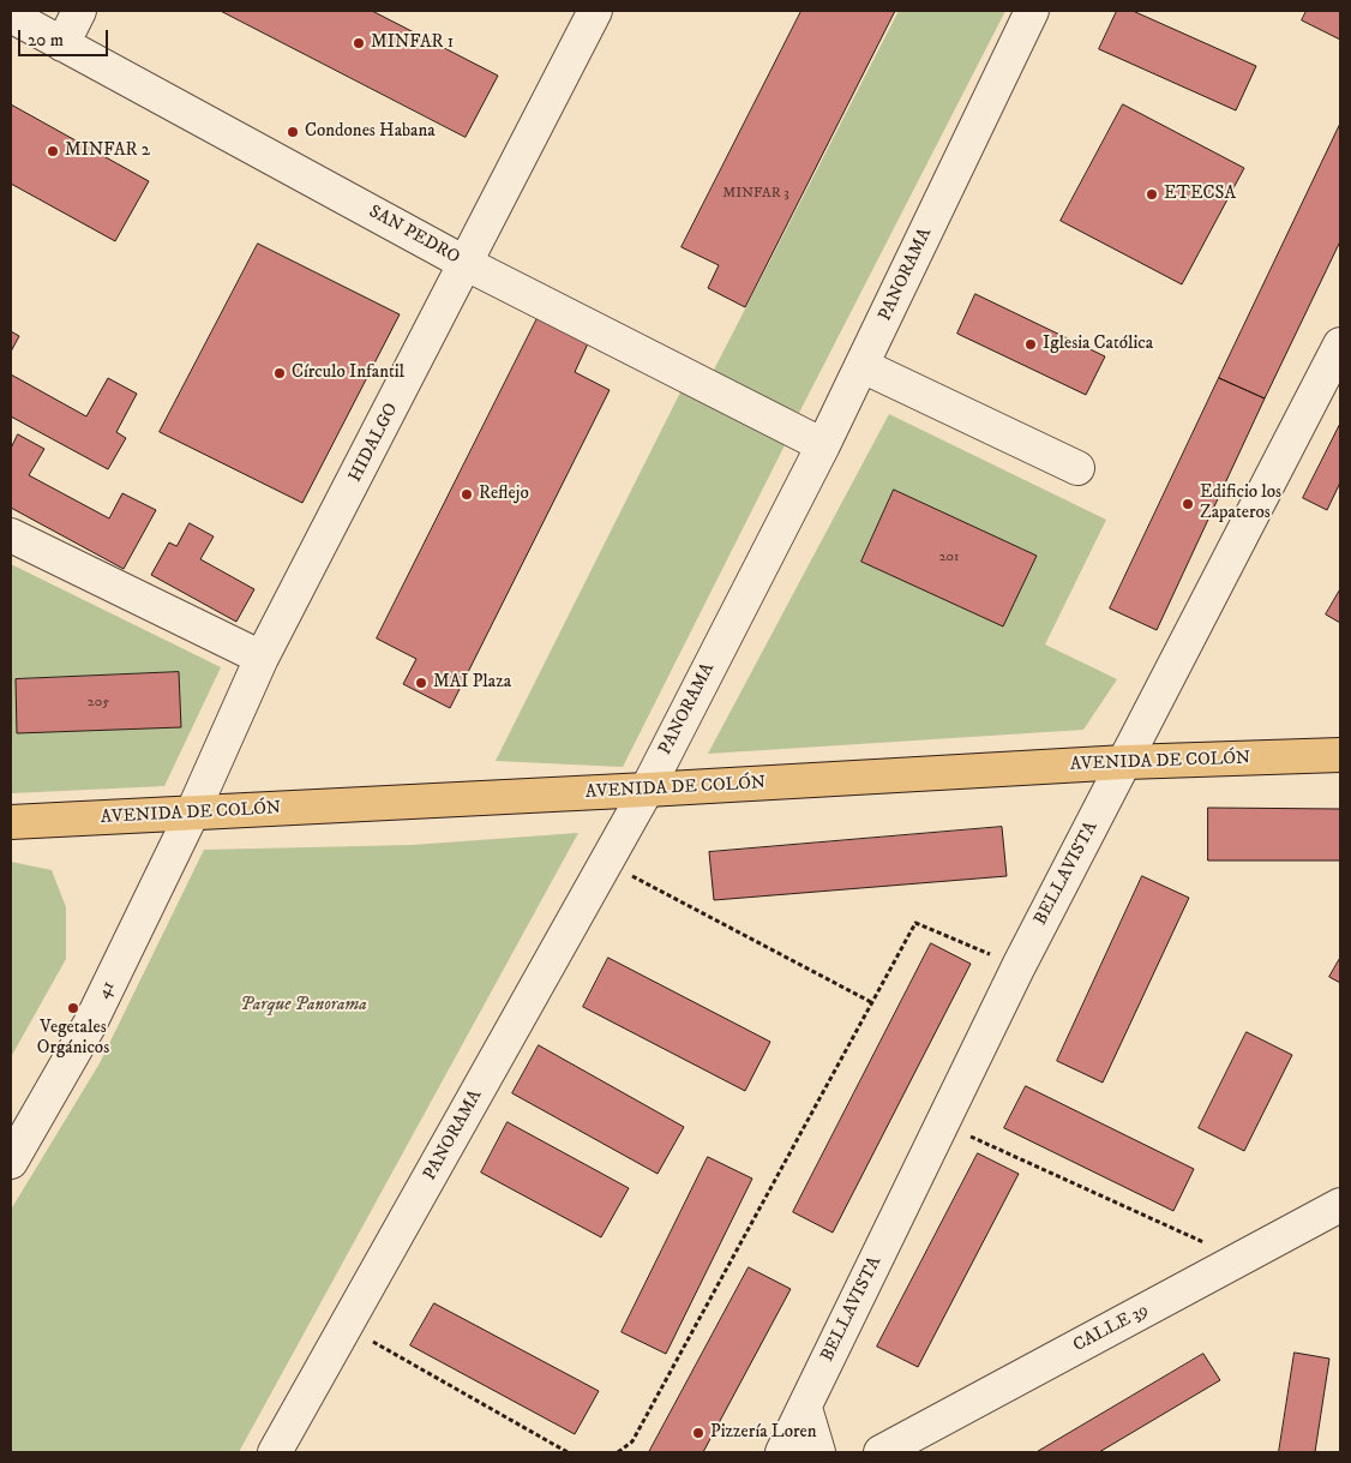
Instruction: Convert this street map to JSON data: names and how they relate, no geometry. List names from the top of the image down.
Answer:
{
  "streets": {
    "main road": ["AVENIDA DE COLÓN"],
    "street": [
      "SAN PEDRO",
      "PANORAMA",
      "HIDALGO",
      "BELLAVISTA",
      "41",
      "CALLE 39"
    ]
  },
  "crossings": [
    ["SAN PEDRO", "PANORAMA"],
    ["SAN PEDRO", "HIDALGO"],
    ["PANORAMA", "AVENIDA DE COLÓN"],
    ["HIDALGO", "AVENIDA DE COLÓN"],
    ["HIDALGO", "41"],
    ["AVENIDA DE COLÓN", "BELLAVISTA"],
    ["AVENIDA DE COLÓN", "41"]
  ],
  "parks": ["Parque Panorama"],
  "places": [
    "MINFAR 1",
    "Condones Habana",
    "MINFAR 2",
    "ETECSA",
    "Iglesia Católica",
    "Círculo Infantil",
    "Reflejo",
    "Edificio los Zapateros",
    "MAI Plaza",
    "Vegetales Orgánicos",
    "Pizzería Loren"
  ],
  "house_numbers": ["MINFAR 3", "201", "205"],
  "scale_bar": "20 m"
}
